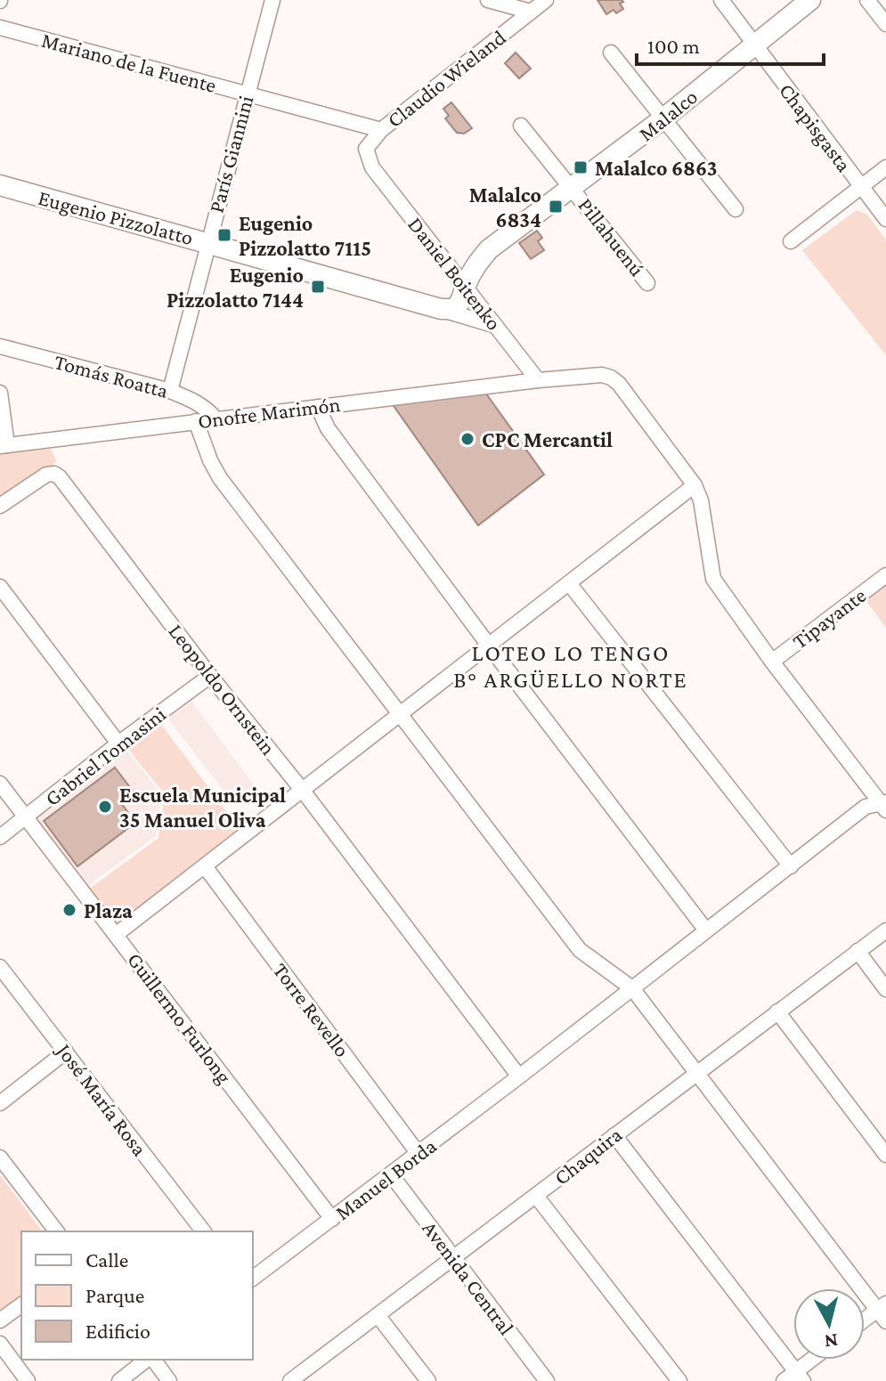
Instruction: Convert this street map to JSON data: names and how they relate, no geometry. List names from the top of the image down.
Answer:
{
  "streets": {
    "main road": ["Malalco", "Eugenio Pizzolatto"],
    "street": [
      "Mariano de la Fuente",
      "Claudio Wieland",
      "Chapisgasta",
      "París Giannini",
      "Pillahuenú",
      "Daniel Boitenko",
      "Tomás Roatta",
      "Onofre Marimón",
      "Tipayante",
      "Leopoldo Ornstein",
      "Gabriel Tomasini",
      "Torre Revello",
      "Guillermo Furlong",
      "José María Rosa",
      "Chaquira",
      "Manuel Borda",
      "Avenida Central"
    ]
  },
  "crossings": [
    ["Mariano de la Fuente", "Claudio Wieland"],
    ["Mariano de la Fuente", "París Giannini"],
    ["Claudio Wieland", "Daniel Boitenko"],
    ["Malalco", "Chapisgasta"],
    ["Malalco", "Pillahuenú"],
    ["Malalco", "Daniel Boitenko"],
    ["París Giannini", "Eugenio Pizzolatto"],
    ["París Giannini", "Tomás Roatta"],
    ["Daniel Boitenko", "Onofre Marimón"],
    ["Tomás Roatta", "Onofre Marimón"],
    ["Leopoldo Ornstein", "Gabriel Tomasini"],
    ["Leopoldo Ornstein", "Manuel Borda"],
    ["Gabriel Tomasini", "Guillermo Furlong"],
    ["Torre Revello", "Manuel Borda"],
    ["Guillermo Furlong", "Manuel Borda"],
    ["Chaquira", "Avenida Central"],
    ["Manuel Borda", "Avenida Central"]
  ],
  "districts": ["LOTEO LO TENGO B° ARGÜELLO NORTE"],
  "places": {
    "transit": [
      "Malalco 6863",
      "Malalco 6834",
      "Eugenio Pizzolatto 7115",
      "Eugenio Pizzolatto 7144"
    ],
    "other": ["CPC Mercantil", "Escuela Municipal 35 Manuel Oliva", "Plaza"]
  },
  "legend": ["Calle", "Parque", "Edificio"],
  "scale_bar": "100 m",
  "north": "bottom"
}
